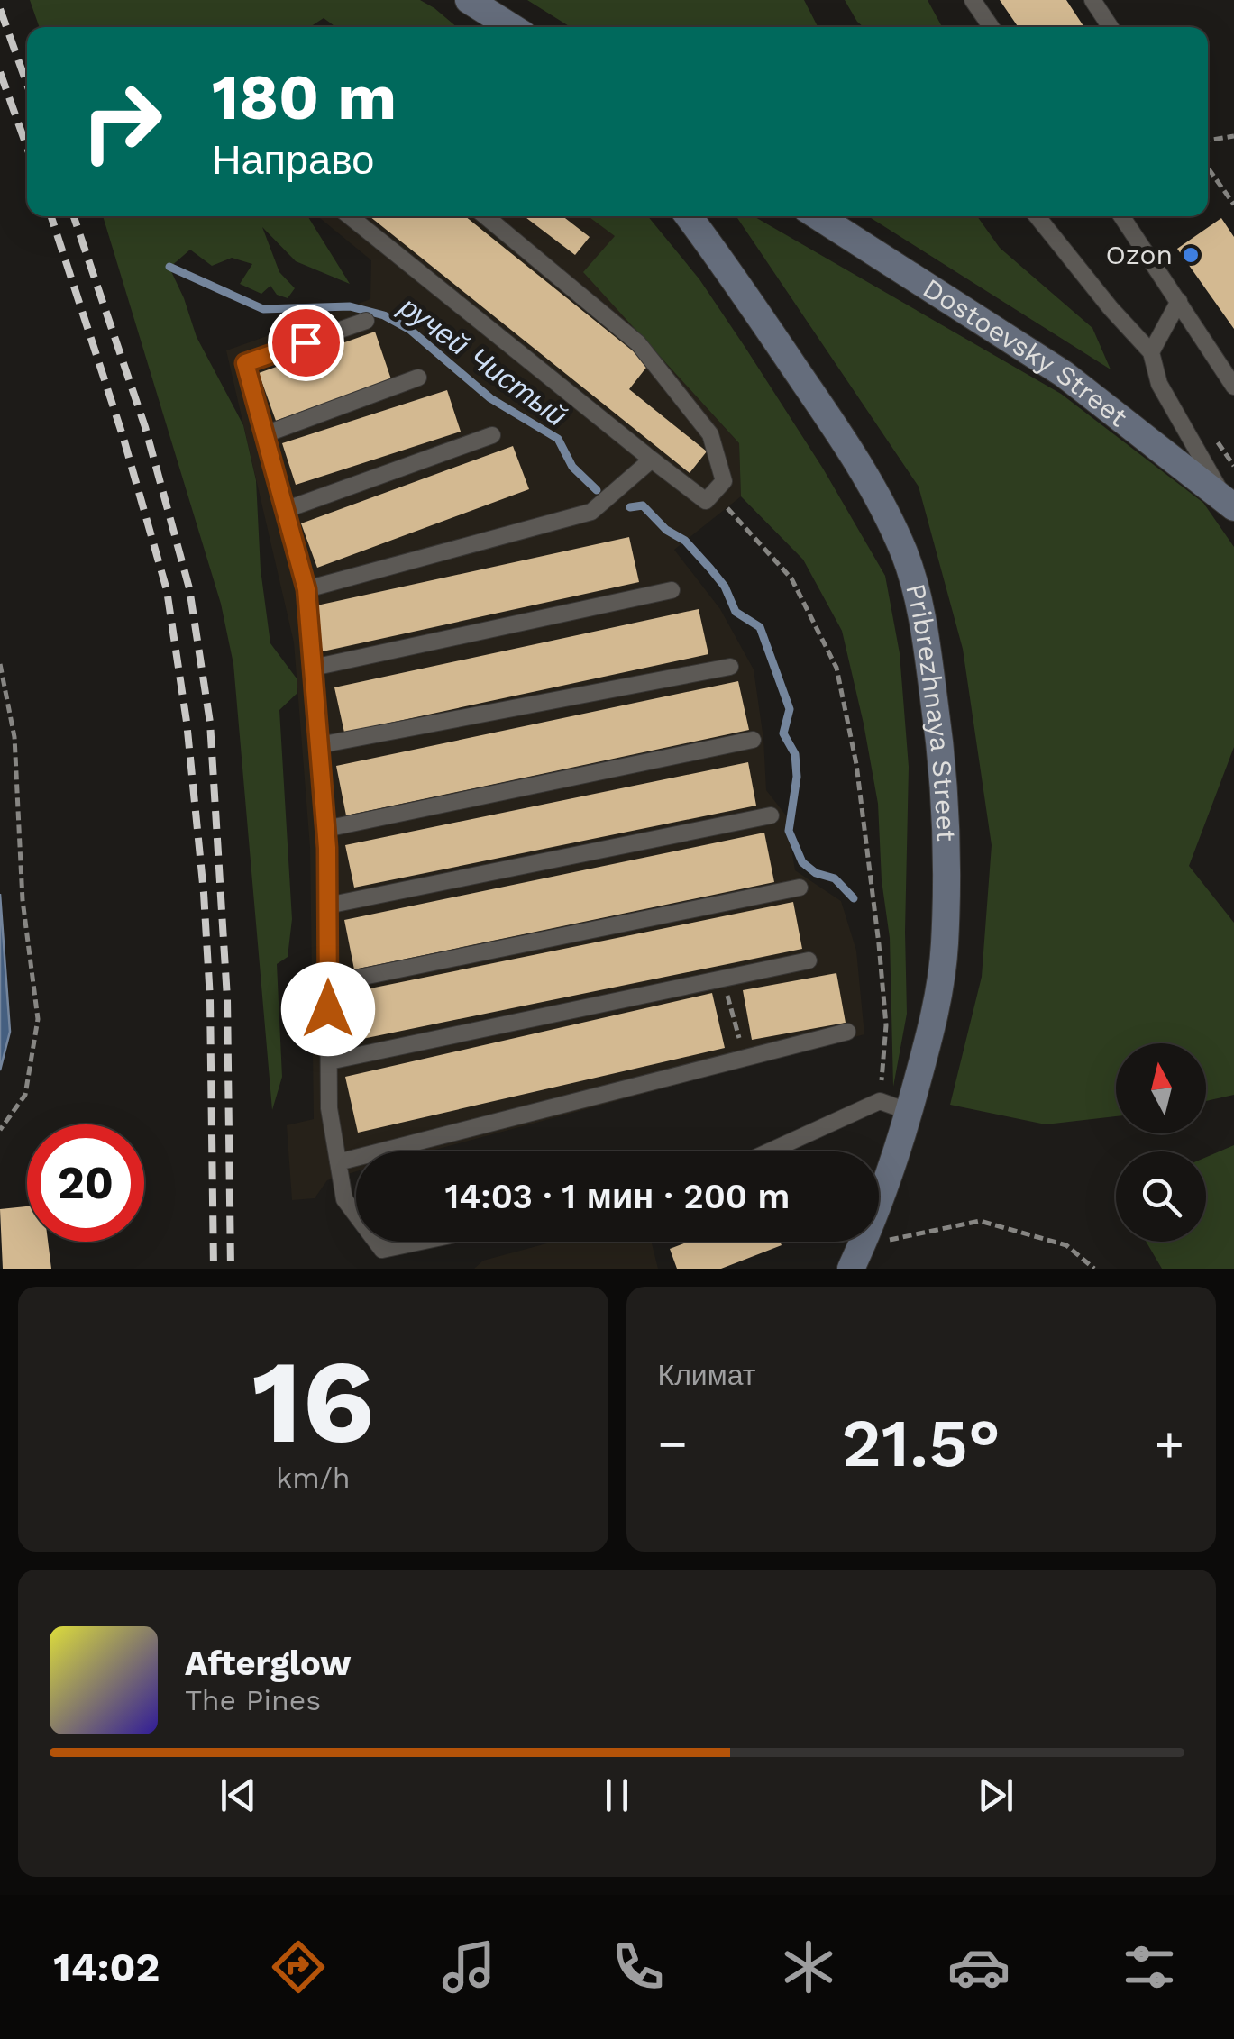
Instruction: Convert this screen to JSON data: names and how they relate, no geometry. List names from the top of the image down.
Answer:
{
  "streets": {
    "main road": ["Dostoevsky Street", "Pribrezhnaya Street"]
  },
  "water": ["ручей Чистый"],
  "places": ["Ozon"],
  "north": "top",
  "page": {
    "turn": ["180 m", "Направо"],
    "limit": "20",
    "trip": "14:03 · 1 мин · 200 m",
    "tile": [
      ["16", "km/h"],
      "Климат"
    ],
    "heat": ["−", "21.5°", "+"],
    "song": ["Afterglow", "The Pines"],
    "tabs": "14:02"
  }
}
